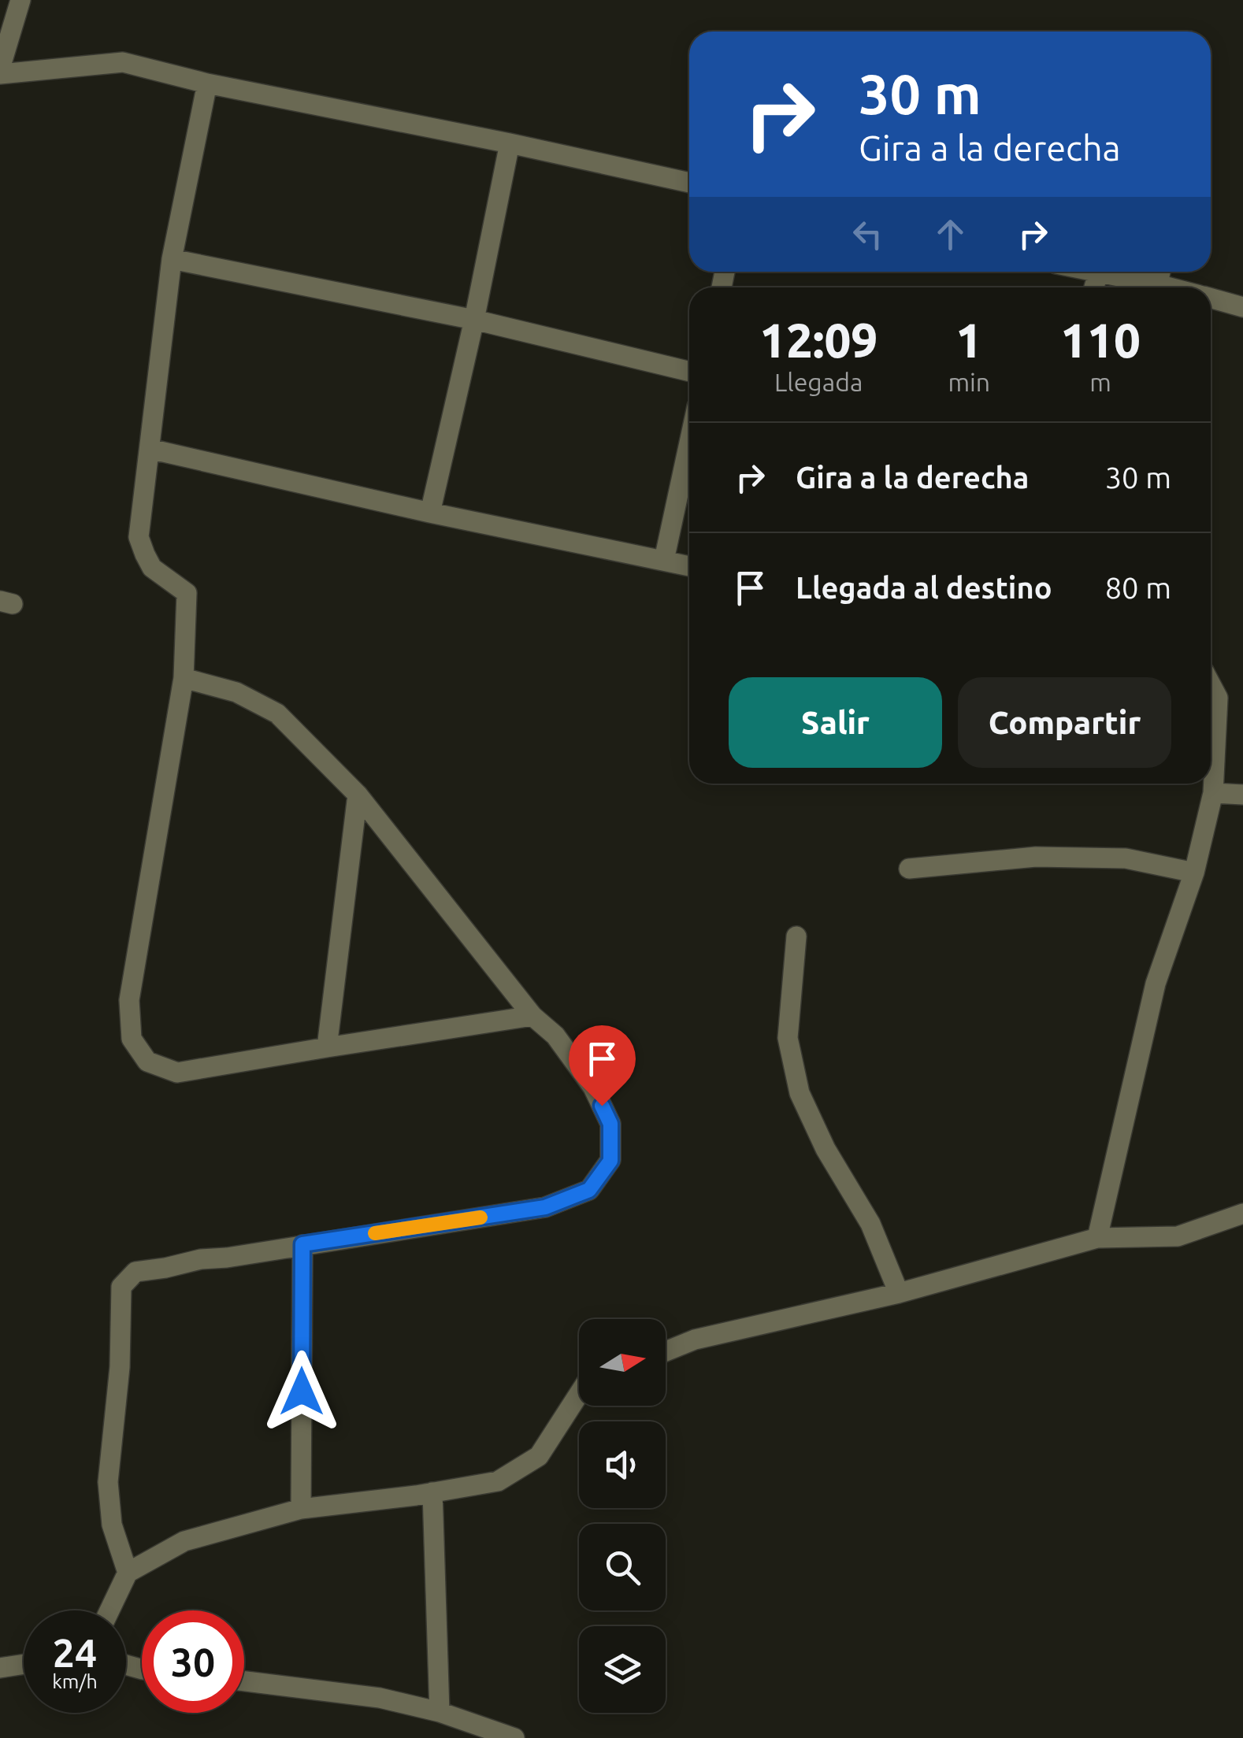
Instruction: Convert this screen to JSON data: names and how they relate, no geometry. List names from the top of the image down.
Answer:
{
  "north": "right",
  "page": {
    "turn": ["30 m", "Gira a la derecha"],
    "eta": [
      "12:09",
      "Llegada",
      "1",
      "min",
      "110",
      "m"
    ],
    "list": [
      {
        "name": "Gira a la derecha",
        "value": "30 m"
      },
      {
        "name": "Llegada al destino",
        "value": "80 m"
      }
    ],
    "buttons": ["Salir", "Compartir"],
    "speed": "24 km/h",
    "limit": "30"
  }
}
